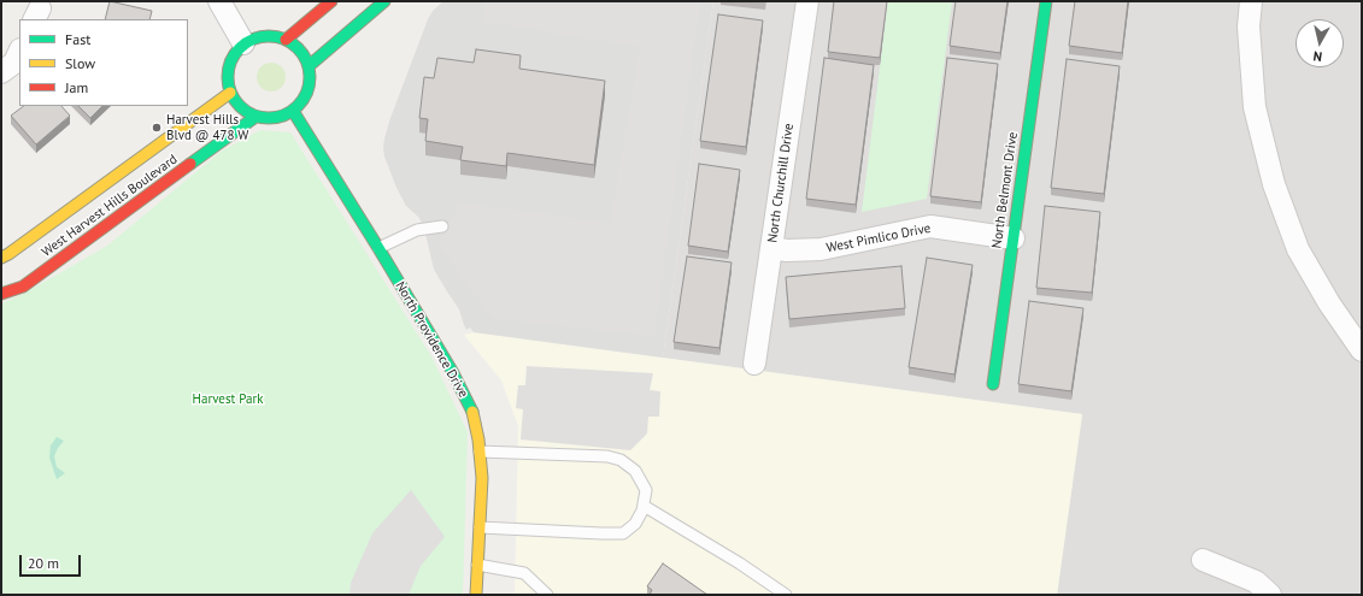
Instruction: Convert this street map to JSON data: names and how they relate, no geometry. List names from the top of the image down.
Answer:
{
  "streets": {
    "street": [
      "North Churchill Drive",
      "North Belmont Drive",
      "West Harvest Hills Boulevard",
      "West Pimlico Drive",
      "North Providence Drive"
    ]
  },
  "crossings": [
    ["North Churchill Drive", "West Pimlico Drive"],
    ["North Belmont Drive", "West Pimlico Drive"],
    ["West Harvest Hills Boulevard", "North Providence Drive"]
  ],
  "parks": ["Harvest Park"],
  "places": ["Harvest Hills Blvd @ 478 W"],
  "legend": ["Fast", "Slow", "Jam"],
  "scale_bar": "20 m",
  "north": "bottom"
}
